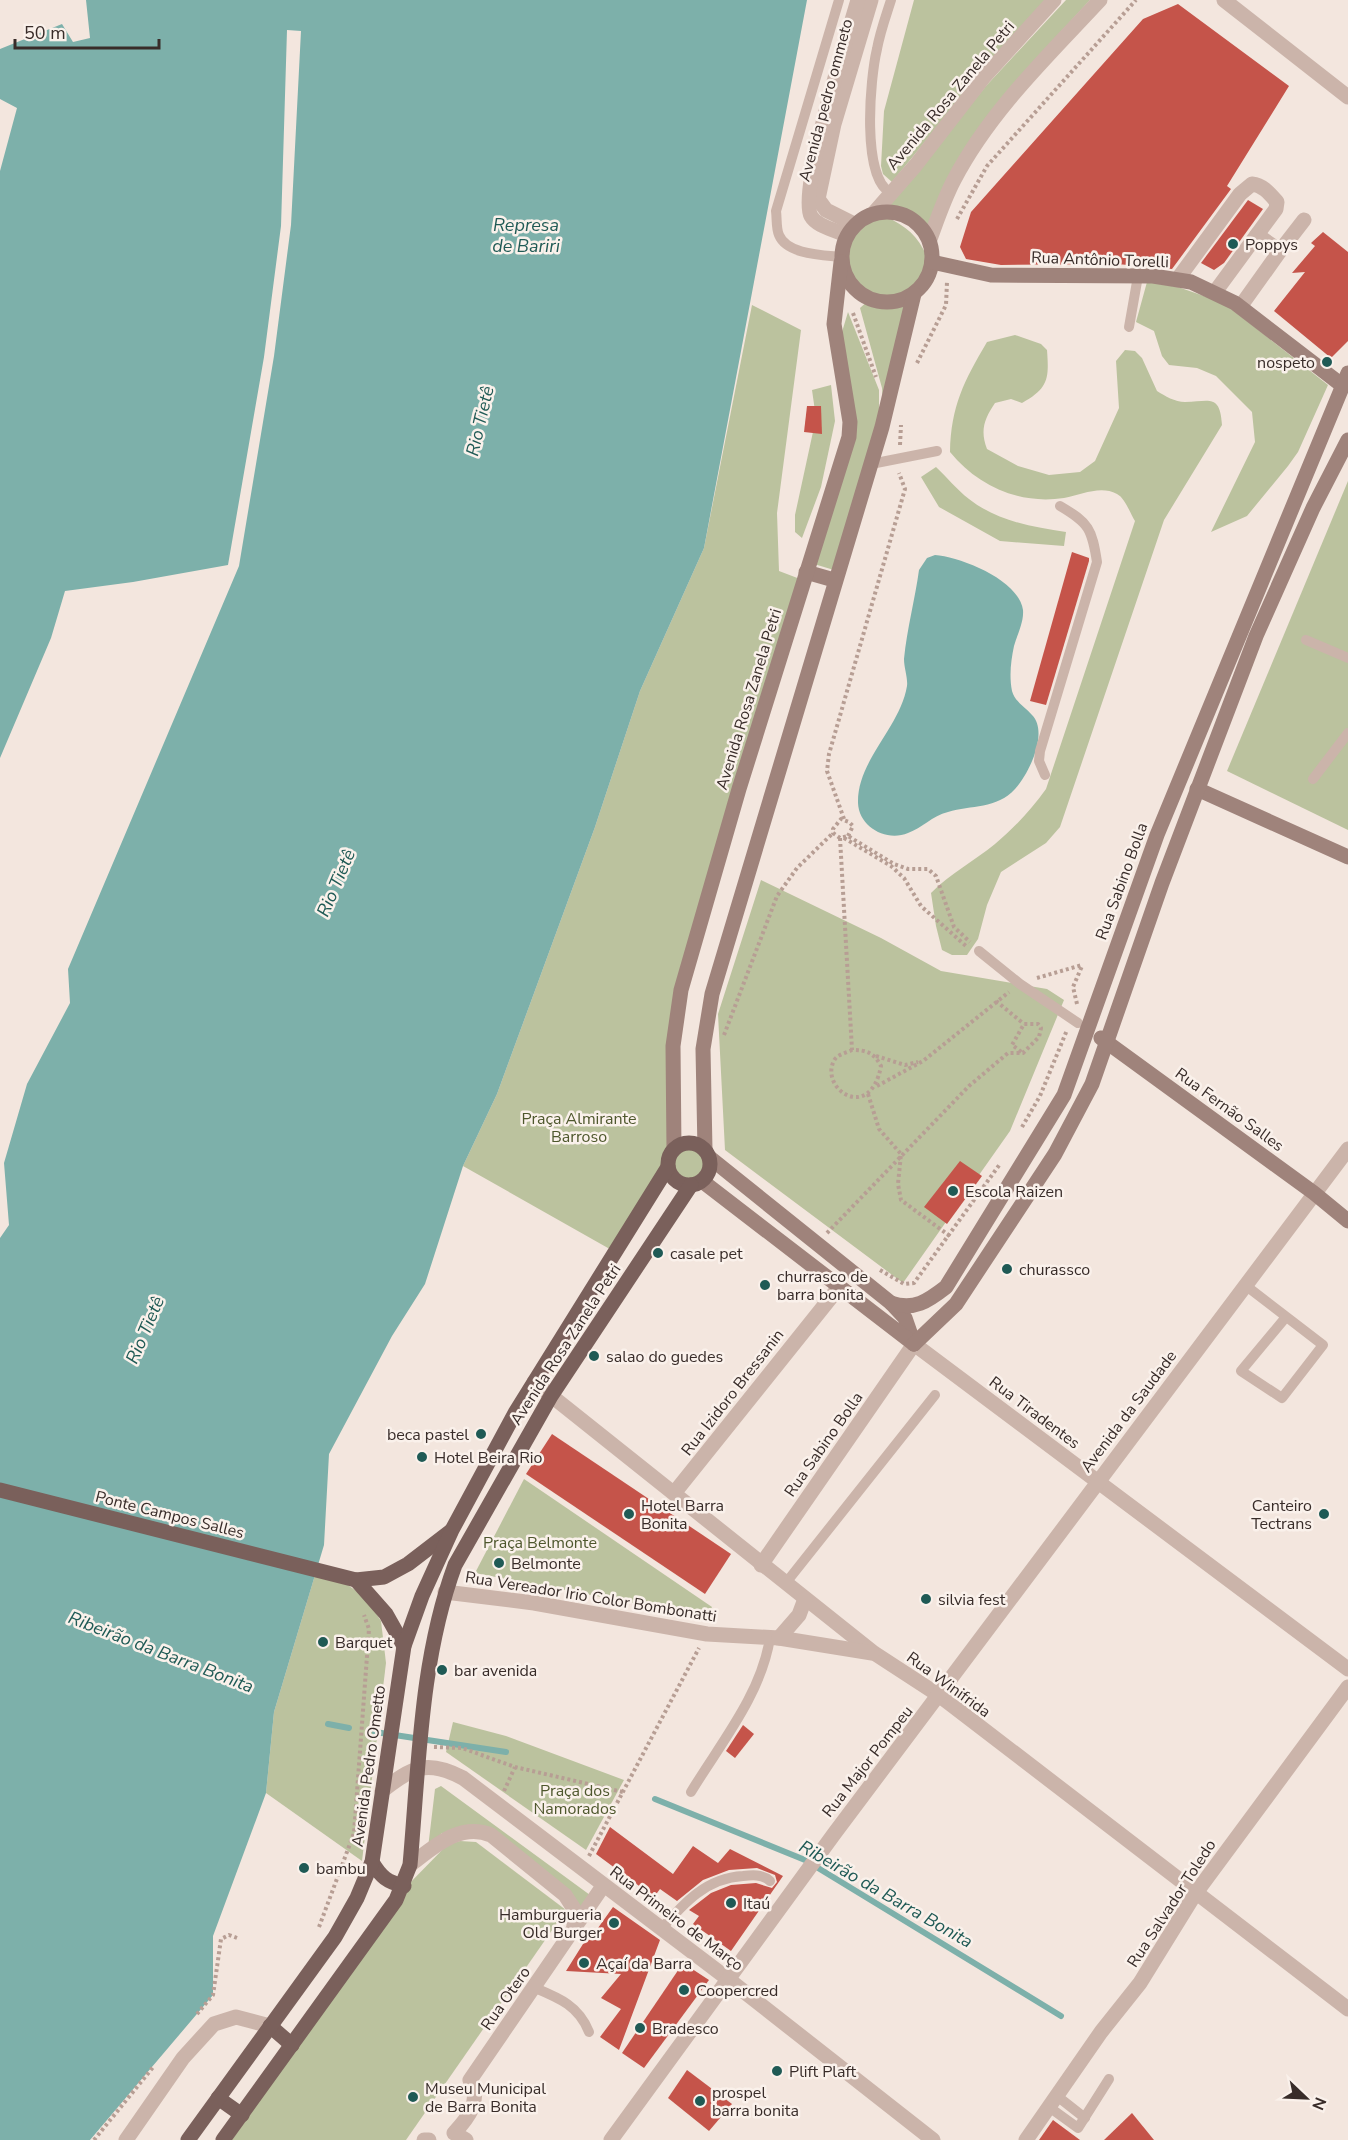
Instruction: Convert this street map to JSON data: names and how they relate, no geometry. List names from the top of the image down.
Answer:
{
  "streets": {
    "main road": [
      "Avenida Rosa Zanela Petri",
      "Rua Antônio Torelli",
      "Rua Sabino Bolla",
      "Rua Fernão Salles",
      "Rua Tiradentes",
      "Ponte Campos Salles",
      "Avenida Pedro Ometto"
    ],
    "street": [
      "Avenida pedro ommeto",
      "Rua Izidoro Bressanin",
      "Avenida da Saudade",
      "Rua Vereador Irio Color Bombonatti",
      "Rua Winifrida",
      "Rua Major Pompeu",
      "Rua Salvador Toledo",
      "Rua Primeiro de Março",
      "Rua Otero"
    ]
  },
  "crossings": [
    ["Avenida Rosa Zanela Petri", "Avenida pedro ommeto"],
    ["Avenida Rosa Zanela Petri", "Rua Antônio Torelli"],
    ["Avenida Rosa Zanela Petri", "Rua Tiradentes"],
    ["Avenida Rosa Zanela Petri", "Rua Vereador Irio Color Bombonatti"],
    ["Avenida Rosa Zanela Petri", "Rua Winifrida"],
    ["Avenida Rosa Zanela Petri", "Avenida Pedro Ometto"],
    ["Avenida pedro ommeto", "Rua Antônio Torelli"],
    ["Rua Antônio Torelli", "Rua Sabino Bolla"],
    ["Rua Sabino Bolla", "Rua Fernão Salles"],
    ["Rua Sabino Bolla", "Rua Tiradentes"],
    ["Rua Sabino Bolla", "Rua Winifrida"],
    ["Rua Fernão Salles", "Avenida da Saudade"],
    ["Rua Izidoro Bressanin", "Rua Tiradentes"],
    ["Rua Izidoro Bressanin", "Rua Winifrida"],
    ["Avenida da Saudade", "Rua Tiradentes"],
    ["Avenida da Saudade", "Rua Winifrida"],
    ["Avenida da Saudade", "Rua Major Pompeu"],
    ["Rua Vereador Irio Color Bombonatti", "Rua Winifrida"],
    ["Rua Winifrida", "Rua Major Pompeu"],
    ["Rua Winifrida", "Rua Salvador Toledo"],
    ["Rua Major Pompeu", "Rua Primeiro de Março"],
    ["Rua Primeiro de Março", "Rua Otero"]
  ],
  "water": ["Represa de Bariri", "Rio Tietê", "Ribeirão da Barra Bonita"],
  "parks": ["Praça Almirante Barroso", "Praça Belmonte", "Praça dos Namorados"],
  "places": [
    "Poppys",
    "nospeto",
    "Escola Raizen",
    "casale pet",
    "churassco",
    "churrasco de barra bonita",
    "salao do guedes",
    "beca pastel",
    "Hotel Beira Rio",
    "Hotel Barra Bonita",
    "Canteiro Tectrans",
    "Belmonte",
    "silvia fest",
    "Barquet",
    "bar avenida",
    "bambu",
    "Itaú",
    "Hamburgueria Old Burger",
    "Açaí da Barra",
    "Coopercred",
    "Bradesco",
    "Plift Plaft",
    "Museu Municipal de Barra Bonita",
    "prospel barra bonita"
  ],
  "scale_bar": "50 m",
  "north": "bottom right"
}
